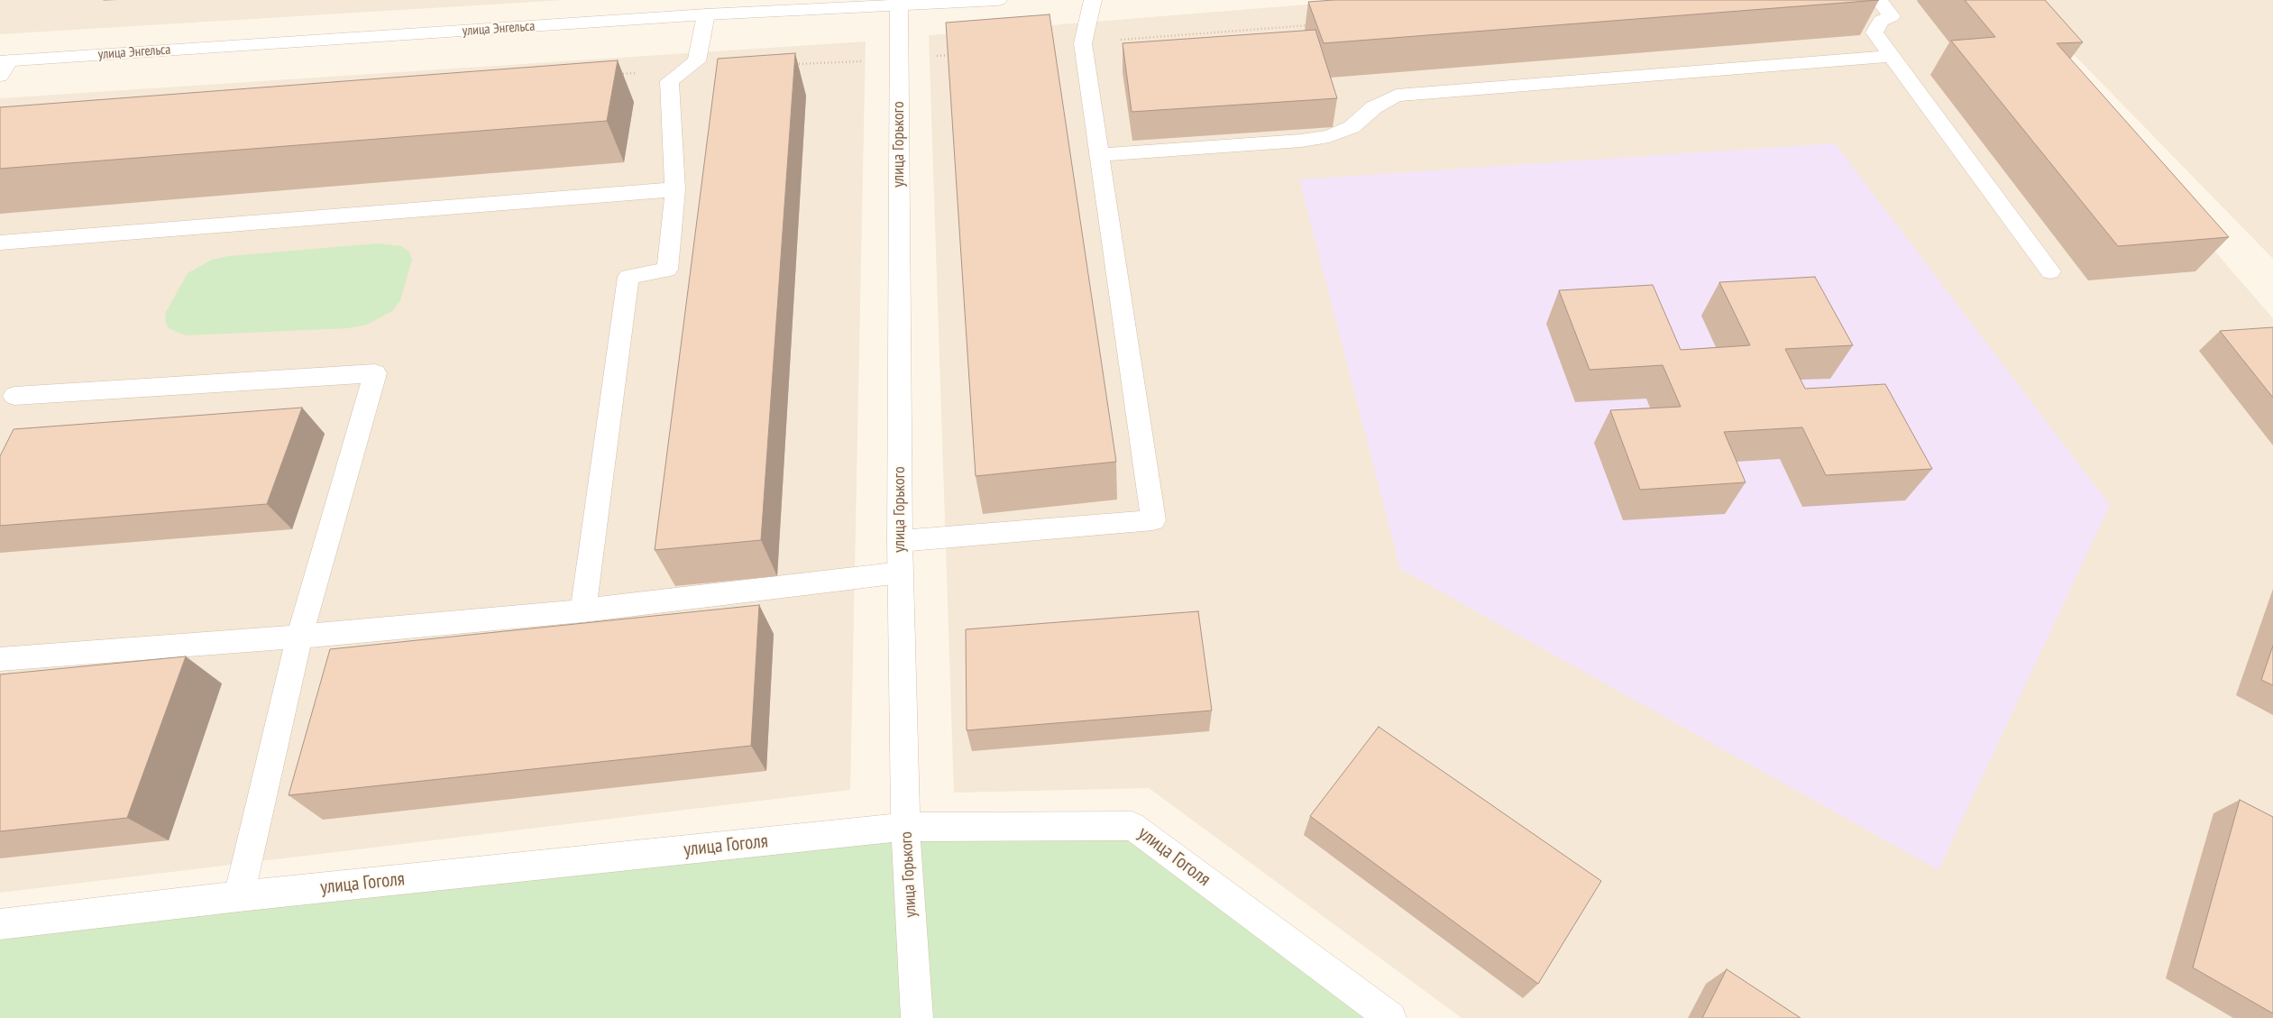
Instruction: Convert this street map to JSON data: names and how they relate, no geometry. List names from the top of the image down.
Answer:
{
  "streets": {
    "street": ["улица Энгельса", "улица Горького", "улица Гоголя"]
  },
  "crossings": [
    ["улица Энгельса", "улица Горького"],
    ["улица Горького", "улица Гоголя"]
  ]
}
